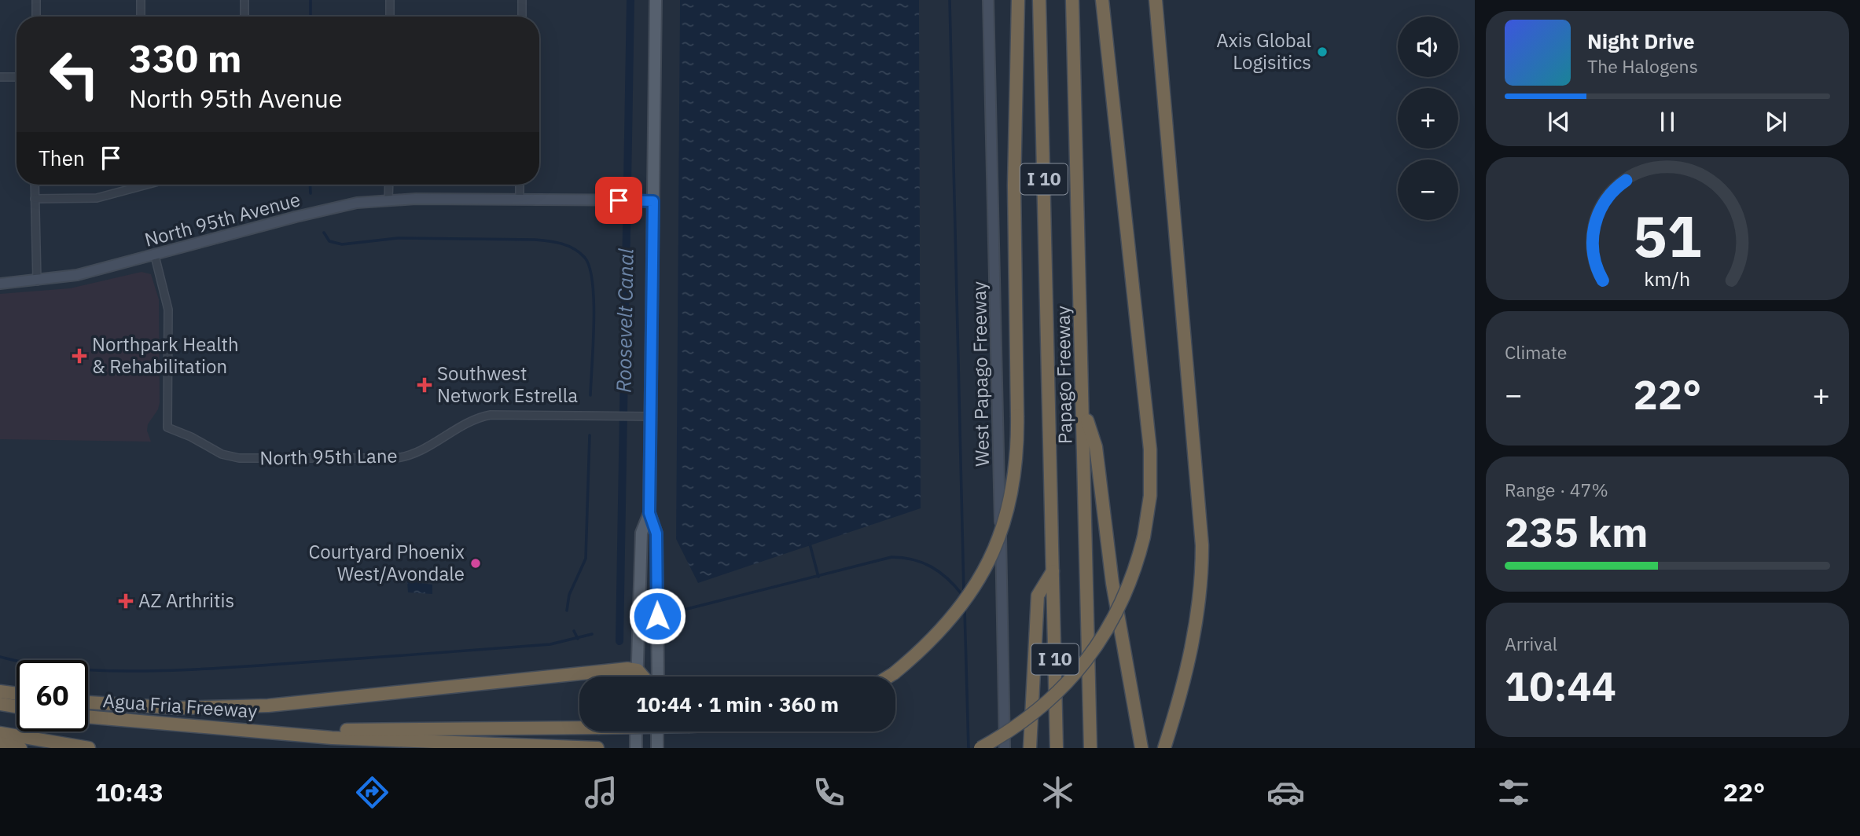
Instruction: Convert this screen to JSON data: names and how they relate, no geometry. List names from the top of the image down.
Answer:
{
  "streets": {
    "highway": ["I 10", "Papago Freeway", "Agua Fria Freeway"],
    "main road": ["North 95th Avenue", "West Papago Freeway"],
    "street": ["North 95th Lane"]
  },
  "crossings": [
    ["North 95th Avenue", "North 95th Lane"]
  ],
  "water": ["Roosevelt Canal"],
  "places": {
    "other": ["Axis Global Logisitics", "Courtyard Phoenix West/Avondale"],
    "health": ["Northpark Health & Rehabilitation", "Southwest Network Estrella", "AZ Arthritis"]
  },
  "page": {
    "map_buttons": ["+", "−"],
    "turn": ["330 m", "North 95th Avenue"],
    "song": ["Night Drive", "The Halogens"],
    "then": "Then",
    "tile": [
      "Climate",
      ["Range · 47%", "235 km"],
      ["Arrival", "10:44"]
    ],
    "heat": ["−", "22°", "+"],
    "limit": "60",
    "trip": "10:44 · 1 min · 360 m",
    "tabs": ["10:43", "22°"],
    "gauge": ["51", "km/h"]
  }
}
